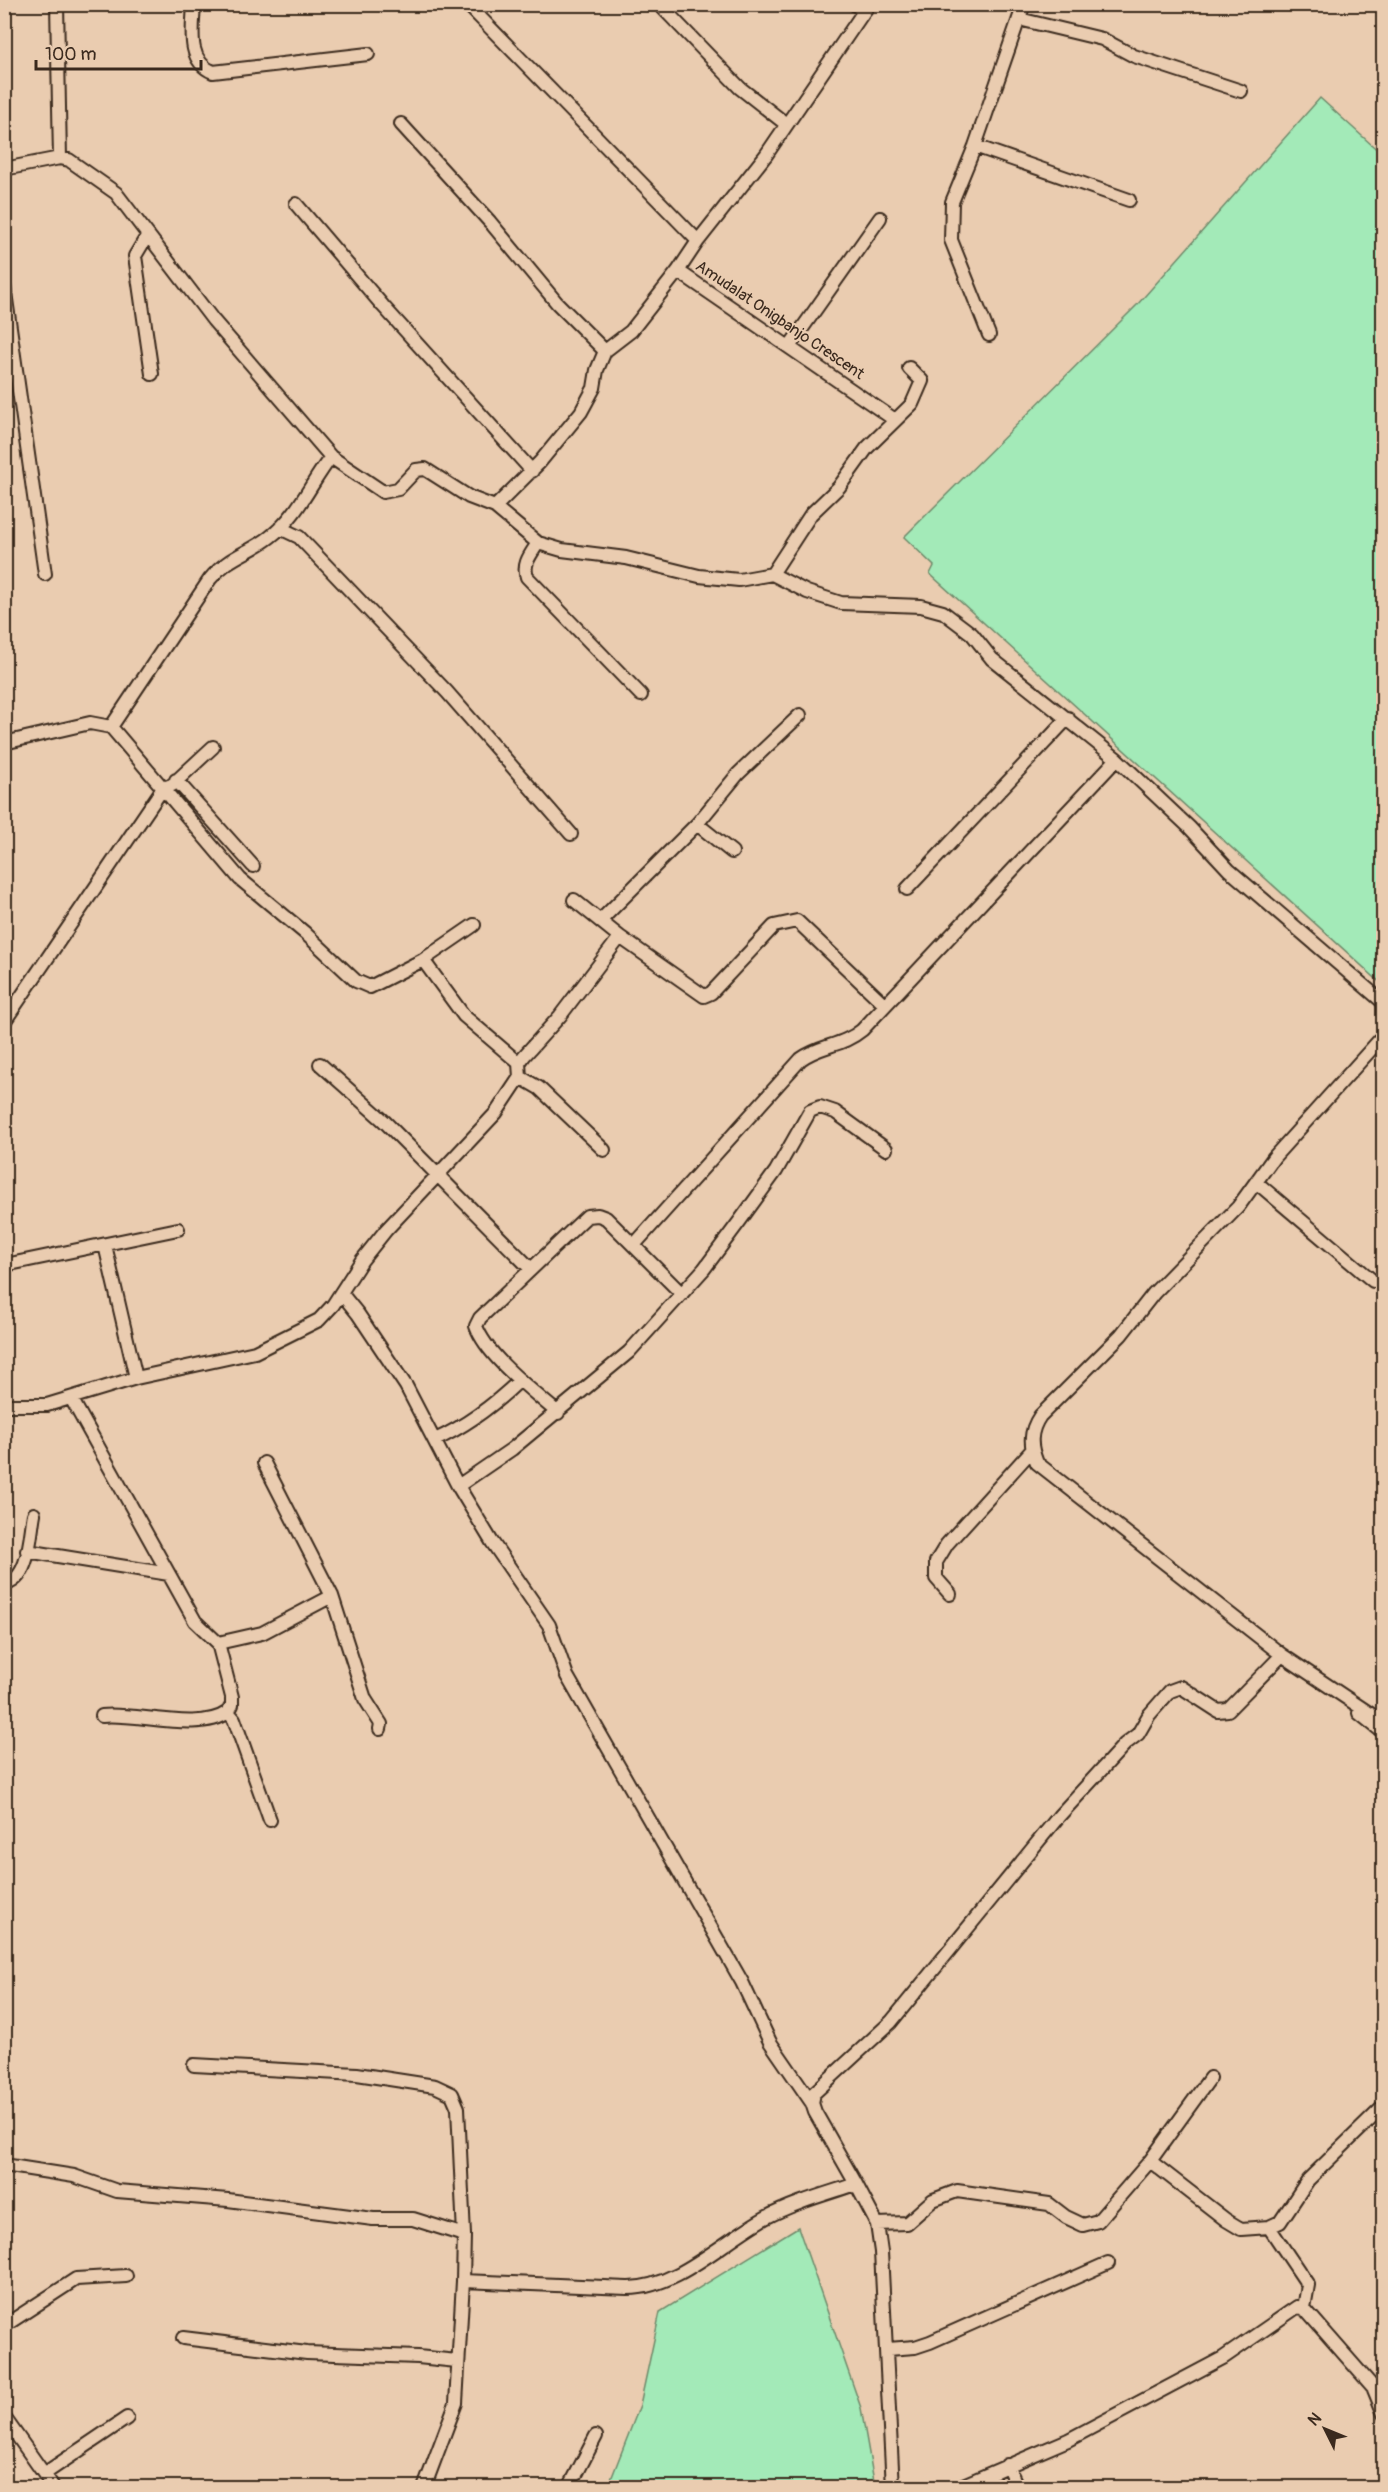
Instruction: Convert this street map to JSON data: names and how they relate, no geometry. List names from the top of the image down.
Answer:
{
  "streets": {
    "street": ["Amudalat Onigbanjo Crescent"]
  },
  "scale_bar": "100 m",
  "north": "top left"
}
